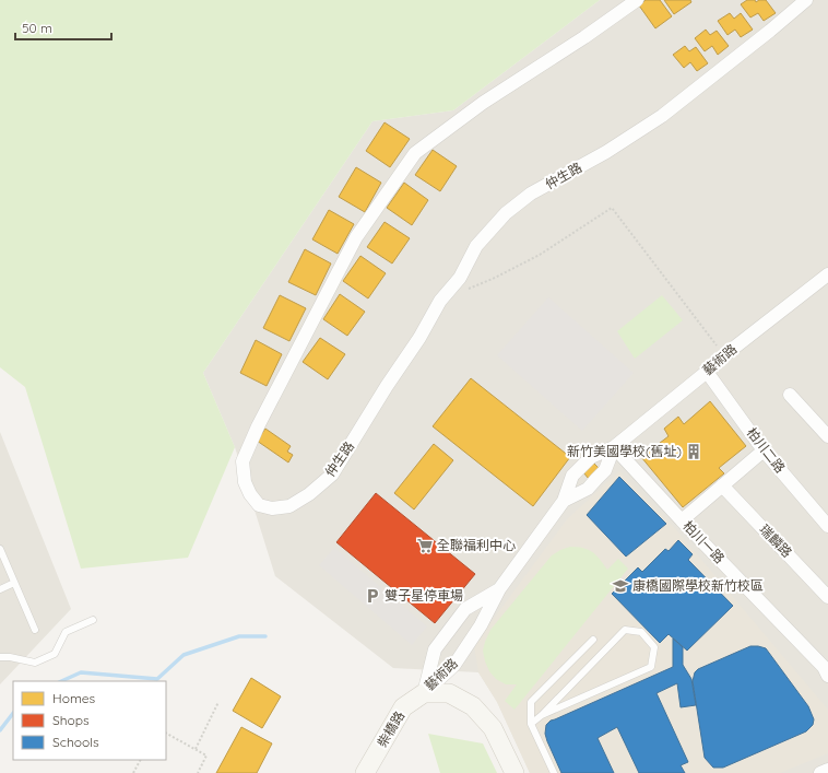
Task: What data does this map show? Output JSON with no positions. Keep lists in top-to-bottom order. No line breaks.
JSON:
{"streets":{"main road":["柴橋路"],"street":["仲生路","藝術路","柏川二路","瑞麟路","柏川一路"]},"crossings":[["藝術路","柏川二路"],["藝術路","柏川一路"],["藝術路","柴橋路"]],"places":{"building":["新竹美國學校(舊址)"],"supermarket":["全聯福利中心"],"school or university":["康橋國際學校新竹校區"],"parking":["雙子星停車場"]},"legend":["Homes","Shops","Schools"],"scale_bar":"50 m"}
